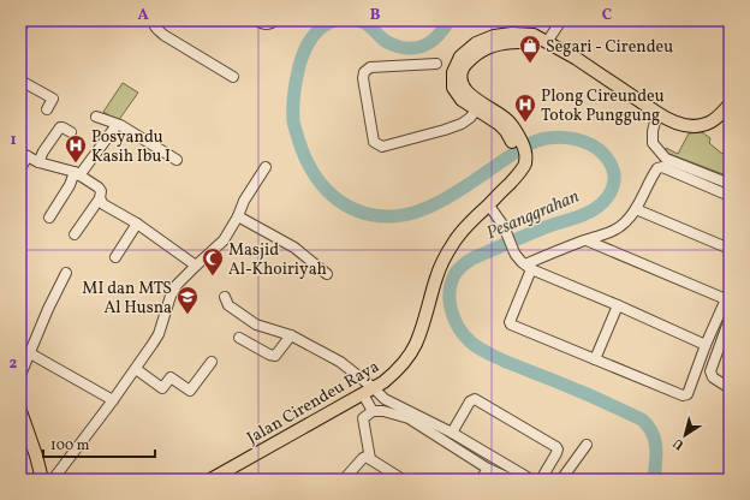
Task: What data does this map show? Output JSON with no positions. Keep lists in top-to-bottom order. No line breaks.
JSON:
{"streets":{"main road":["Jalan Cirendeu Raya"]},"water":["Pesanggrahan"],"places":{"shop":["Segari - Cirendeu"],"hospital":["Plong Cireundeu Totok Punggung","Posyandu Kasih Ibu I"],"mosque":["Masjid Al-Khoiriyah"],"school or university":["MI dan MTS Al Husna"]},"scale_bar":"100 m","north":"bottom left","grid":{"columns":["A","B","C"],"rows":["1","2"]}}
